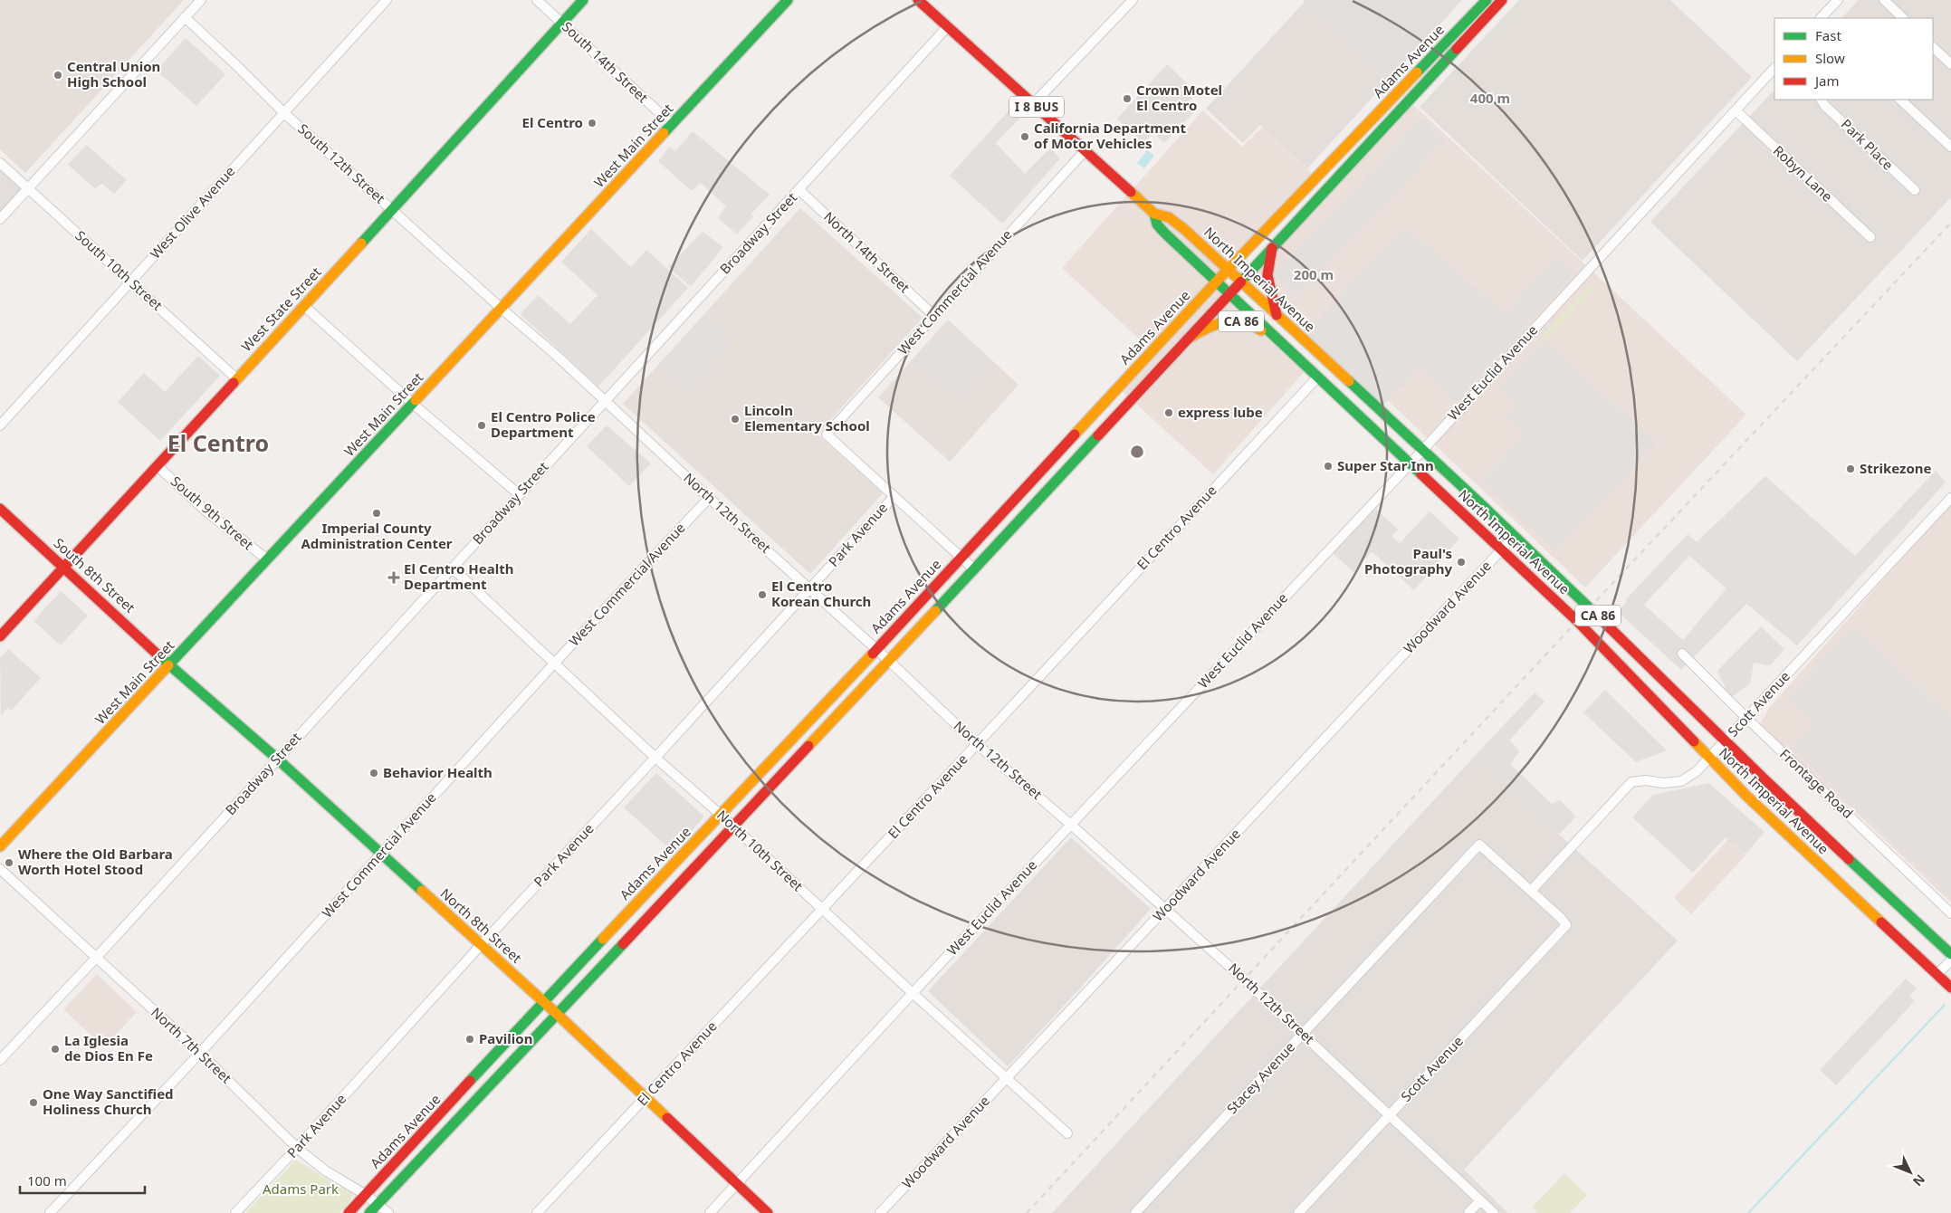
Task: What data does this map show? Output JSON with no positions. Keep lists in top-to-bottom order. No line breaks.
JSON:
{"streets":{"main road":["Adams Avenue","I 8 BUS","West Main Street","North Imperial Avenue","West State Street","CA 86","South 8th Street","North 8th Street"],"street":["South 14th Street","Park Place","South 12th Street","Robyn Lane","West Olive Avenue","Broadway Street","North 14th Street","South 10th Street","West Commercial Avenue","West Euclid Avenue","South 9th Street","North 12th Street","El Centro Avenue","Park Avenue","Woodward Avenue","Scott Avenue","Frontage Road","North 10th Street","North 7th Street","Stacey Avenue"]},"crossings":[["Adams Avenue","North Imperial Avenue"],["Adams Avenue","CA 86"],["Adams Avenue","North 12th Street"],["Adams Avenue","North 10th Street"],["Adams Avenue","North 8th Street"],["Adams Avenue","North 7th Street"],["South 14th Street","West Main Street"],["South 14th Street","West State Street"],["West Main Street","South 12th Street"],["West Main Street","South 9th Street"],["West Main Street","North 12th Street"],["West Main Street","South 8th Street"],["West Main Street","North 8th Street"],["South 12th Street","West Olive Avenue"],["South 12th Street","West State Street"],["South 12th Street","North 12th Street"],["Robyn Lane","West Euclid Avenue"],["West Olive Avenue","South 10th Street"],["Broadway Street","North 14th Street"],["Broadway Street","North Imperial Avenue"],["Broadway Street","North 12th Street"],["Broadway Street","North 10th Street"],["Broadway Street","North 8th Street"],["Broadway Street","North 7th Street"],["North 14th Street","West Commercial Avenue"],["South 10th Street","West State Street"],["North Imperial Avenue","West Commercial Avenue"],["North Imperial Avenue","CA 86"],["North Imperial Avenue","West Euclid Avenue"],["North Imperial Avenue","El Centro Avenue"],["North Imperial Avenue","Woodward Avenue"],["North Imperial Avenue","Scott Avenue"],["West Commercial Avenue","North 12th Street"],["West Commercial Avenue","Park Avenue"],["West Commercial Avenue","North 10th Street"],["West Commercial Avenue","North 8th Street"],["West Commercial Avenue","North 7th Street"],["West State Street","South 9th Street"],["West State Street","South 8th Street"],["West Euclid Avenue","North 12th Street"],["West Euclid Avenue","North 10th Street"],["West Euclid Avenue","North 8th Street"],["North 12th Street","El Centro Avenue"],["North 12th Street","Park Avenue"],["North 12th Street","Woodward Avenue"],["North 12th Street","Scott Avenue"],["North 12th Street","Stacey Avenue"],["El Centro Avenue","North 10th Street"],["El Centro Avenue","North 8th Street"],["Park Avenue","North 10th Street"],["Park Avenue","North 8th Street"],["Park Avenue","North 7th Street"],["South 8th Street","North 8th Street"],["Woodward Avenue","North 10th Street"],["Scott Avenue","Frontage Road"],["Scott Avenue","Stacey Avenue"]],"districts":["El Centro"],"parks":["Adams Park"],"places":{"other":["Central Union High School","Crown Motel El Centro","El Centro","California Department of Motor Vehicles","express lube","Lincoln Elementary School","El Centro Police Department","Super Star Inn","Strikezone","Imperial County Administration Center","Paul's Photography","El Centro Korean Church","Behavior Health","Where the Old Barbara Worth Hotel Stood","Pavilion","La Iglesia de Dios En Fe","One Way Sanctified Holiness Church"],"health":["El Centro Health Department"]},"legend":["Fast","Slow","Jam"],"scale_bar":"100 m","north":"bottom right","rings":["400 m","200 m"]}
